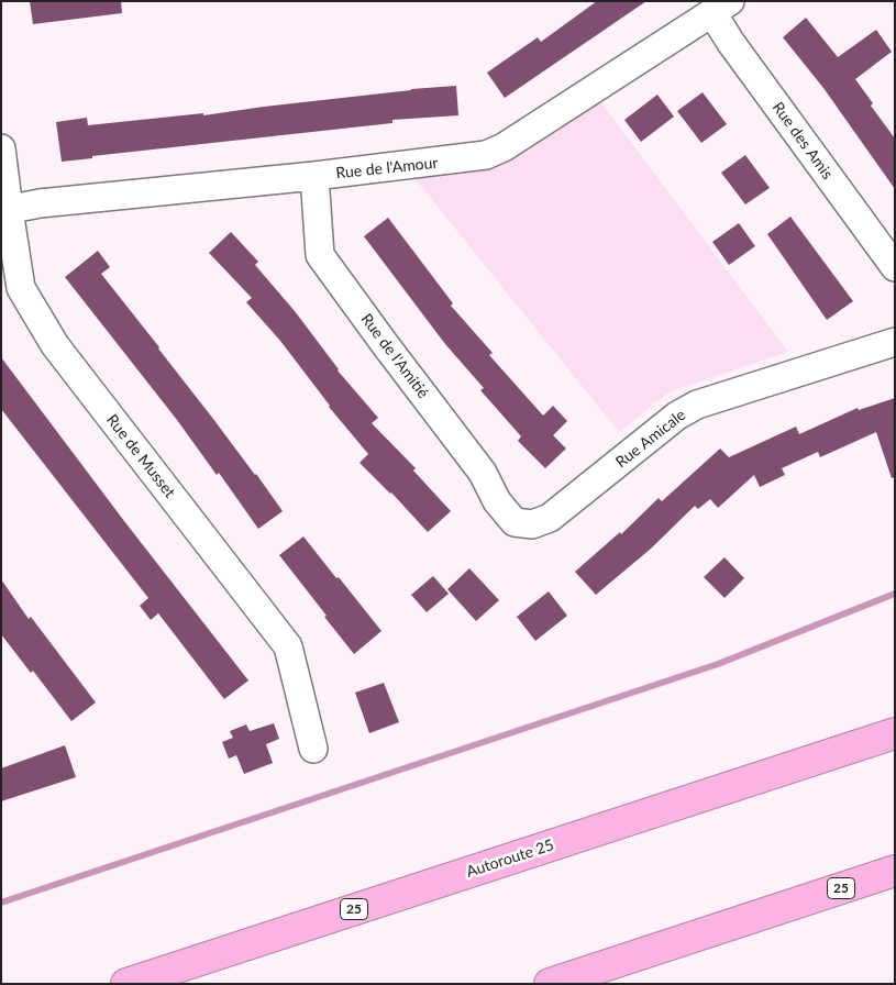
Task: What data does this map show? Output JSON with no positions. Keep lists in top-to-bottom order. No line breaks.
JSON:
{"streets":{"highway":["Autoroute 25","25"],"street":["Rue des Amis","Rue de l'Amour","Rue de l'Amitié","Rue Amicale","Rue de Musset"]},"crossings":[["Rue des Amis","Rue de l'Amour"],["Rue de l'Amour","Rue de l'Amitié"],["Rue de l'Amour","Rue de Musset"],["Rue de l'Amitié","Rue Amicale"]]}
